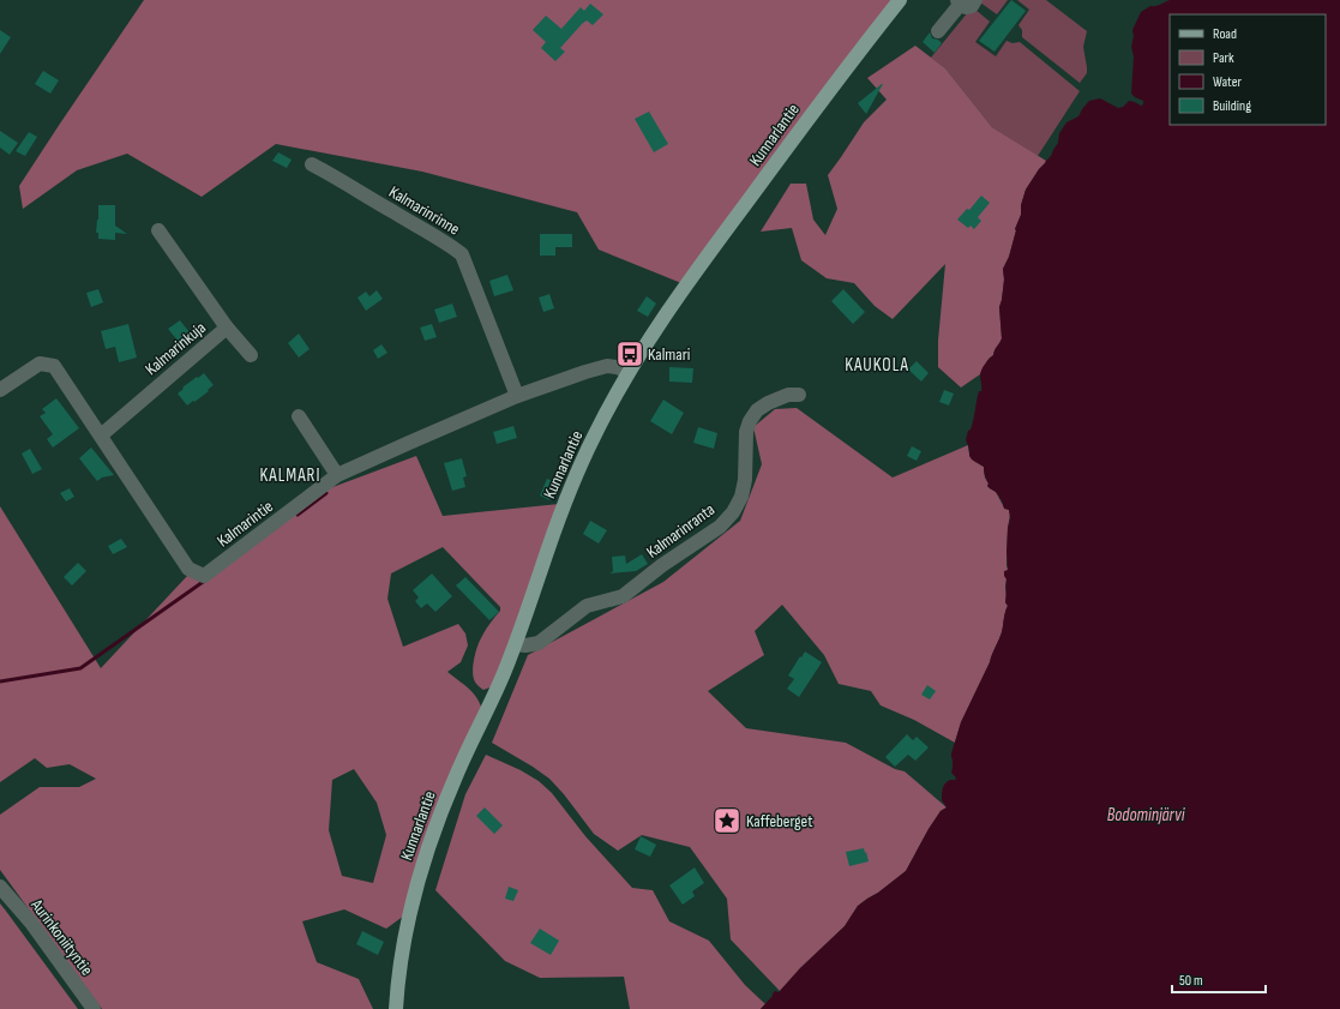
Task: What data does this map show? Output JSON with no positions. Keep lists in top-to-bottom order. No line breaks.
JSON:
{"streets":{"main road":["Kunnarlantie"],"street":["Kalmarinrinne","Kalmarinkuja","Kalmarintie","Kalmarinranta","Aurinkoniityntie"]},"crossings":[["Kunnarlantie","Kalmarintie"],["Kunnarlantie","Kalmarinranta"],["Kalmarinrinne","Kalmarintie"],["Kalmarinkuja","Kalmarintie"]],"districts":["KAUKOLA","KALMARI"],"water":["Bodominjärvi"],"places":{"bus stop":["Kalmari"],"place":["Kaffeberget"]},"legend":["Road","Park","Water","Building"],"scale_bar":"50 m"}
